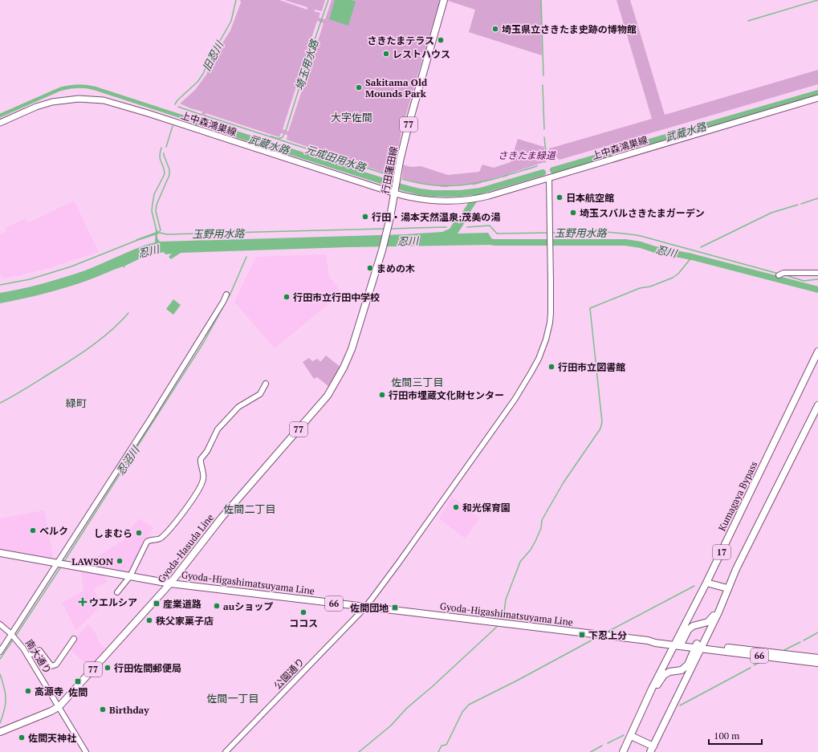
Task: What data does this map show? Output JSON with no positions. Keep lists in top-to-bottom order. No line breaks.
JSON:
{"streets":{"main road":["上中森鴻巣線","77","行田蓮田線","Kumagaya Bypass","Gyoda-Hasuda Line","17","Gyoda-Higashimatsuyama Line","66"],"street":["南大通り","公園通り"]},"crossings":[["上中森鴻巣線","行田蓮田線"],["上中森鴻巣線","公園通り"],["行田蓮田線","Gyoda-Hasuda Line"],["Kumagaya Bypass","17"],["Kumagaya Bypass","Gyoda-Higashimatsuyama Line"],["Gyoda-Hasuda Line","Gyoda-Higashimatsuyama Line"],["Gyoda-Hasuda Line","南大通り"],["17","Gyoda-Higashimatsuyama Line"],["Gyoda-Higashimatsuyama Line","公園通り"]],"districts":["大字佐間","佐間三丁目","緑町","佐間二丁目","佐間一丁目"],"water":["旧忍川","埼玉用水路","武蔵水路","元成田用水路","玉野用水路","忍川","忍沼川"],"parks":["さきたま緑道"],"places":{"other":["埼玉県立さきたま史跡の博物館","さきたまテラス","レストハウス","Sakitama Old Mounds Park","日本航空館","埼玉スバルさきたまガーデン","行田・湯本天然温泉;茂美の湯","まめの木","行田市立行田中学校","行田市立図書館","行田市埋蔵文化財センター","和光保育園","ベルク","しまむら","LAWSON","auショップ","ココス","秩父家菓子店","行田佐間郵便局","高源寺","Birthday","佐間天神社"],"health":["ウエルシア"],"transit":["産業道路","佐間団地","下忍上分","佐間"]},"scale_bar":"100 m"}
